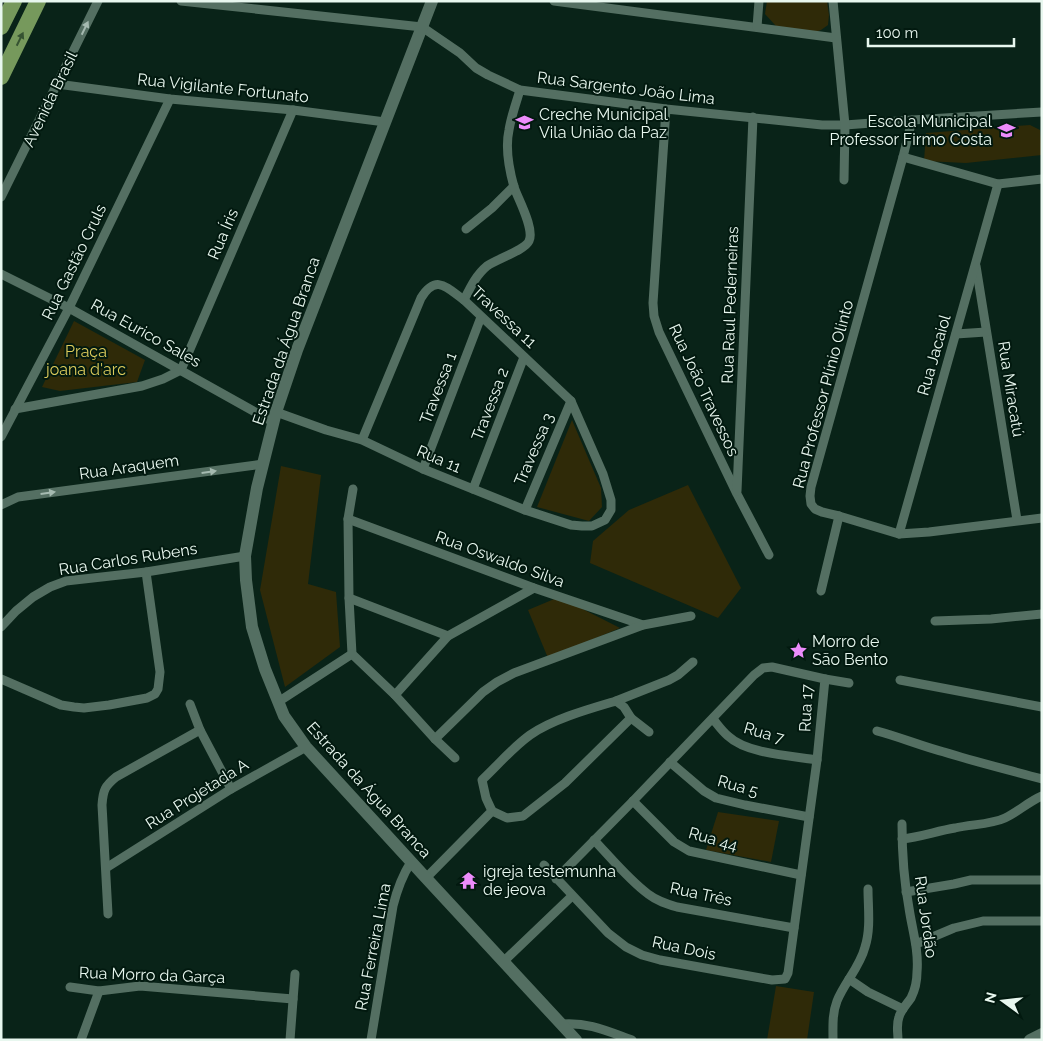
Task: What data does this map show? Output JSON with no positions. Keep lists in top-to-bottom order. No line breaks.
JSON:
{"streets":{"main road":["Estrada da Água Branca"],"street":["Rua Vigilante Fortunato","Rua Sargento João Lima","Avenida Brasil","Rua Íris","Rua Gastão Cruls","Rua Raul Pederneiras","Travessa 11","Rua Eurico Sales","Rua Jacaiol","Travessa 1","Rua Miracatú","Rua João Travessos","Rua Professor Plínio Olinto","Travessa 2","Travessa 3","Rua 11","Rua Araquem","Rua Carlos Rubens","Rua Oswaldo Silva","Rua 17","Rua 7","Rua 5","Rua Projetada A","Rua 44","Rua Três","Rua Jordão","Rua Ferreira Lima","Rua Dois","Rua Morro da Garça"]},"crossings":[["Rua Vigilante Fortunato","Avenida Brasil"],["Rua Vigilante Fortunato","Rua Íris"],["Rua Vigilante Fortunato","Rua Gastão Cruls"],["Rua Vigilante Fortunato","Estrada da Água Branca"],["Rua Sargento João Lima","Rua Raul Pederneiras"],["Rua Sargento João Lima","Estrada da Água Branca"],["Rua Sargento João Lima","Rua João Travessos"],["Rua Sargento João Lima","Rua Professor Plínio Olinto"],["Rua Íris","Rua Eurico Sales"],["Rua Gastão Cruls","Rua Eurico Sales"],["Rua Raul Pederneiras","Rua João Travessos"],["Travessa 11","Travessa 1"],["Travessa 11","Travessa 2"],["Travessa 11","Travessa 3"],["Travessa 11","Rua 11"],["Rua Eurico Sales","Estrada da Água Branca"],["Rua Eurico Sales","Rua 11"],["Estrada da Água Branca","Rua 11"],["Estrada da Água Branca","Rua Araquem"],["Estrada da Água Branca","Rua Carlos Rubens"],["Estrada da Água Branca","Rua Projetada A"],["Estrada da Água Branca","Rua Ferreira Lima"],["Rua Jacaiol","Rua Miracatú"],["Rua Jacaiol","Rua Professor Plínio Olinto"],["Travessa 1","Rua 11"],["Rua Miracatú","Rua Professor Plínio Olinto"],["Travessa 2","Rua 11"],["Travessa 3","Rua 11"],["Rua 17","Rua 7"],["Rua 17","Rua 5"],["Rua 17","Rua 44"],["Rua 17","Rua Três"],["Rua 17","Rua Dois"]],"one_way":["Avenida Brasil","Rua Araquem"],"parks":["Praça joana d'arc"],"places":{"school or university":["Creche Municipal Vila União da Paz","Escola Municipal Professor Firmo Costa"],"place":["Morro de São Bento"],"temple":["igreja testemunha de jeova"]},"scale_bar":"100 m","north":"left"}
